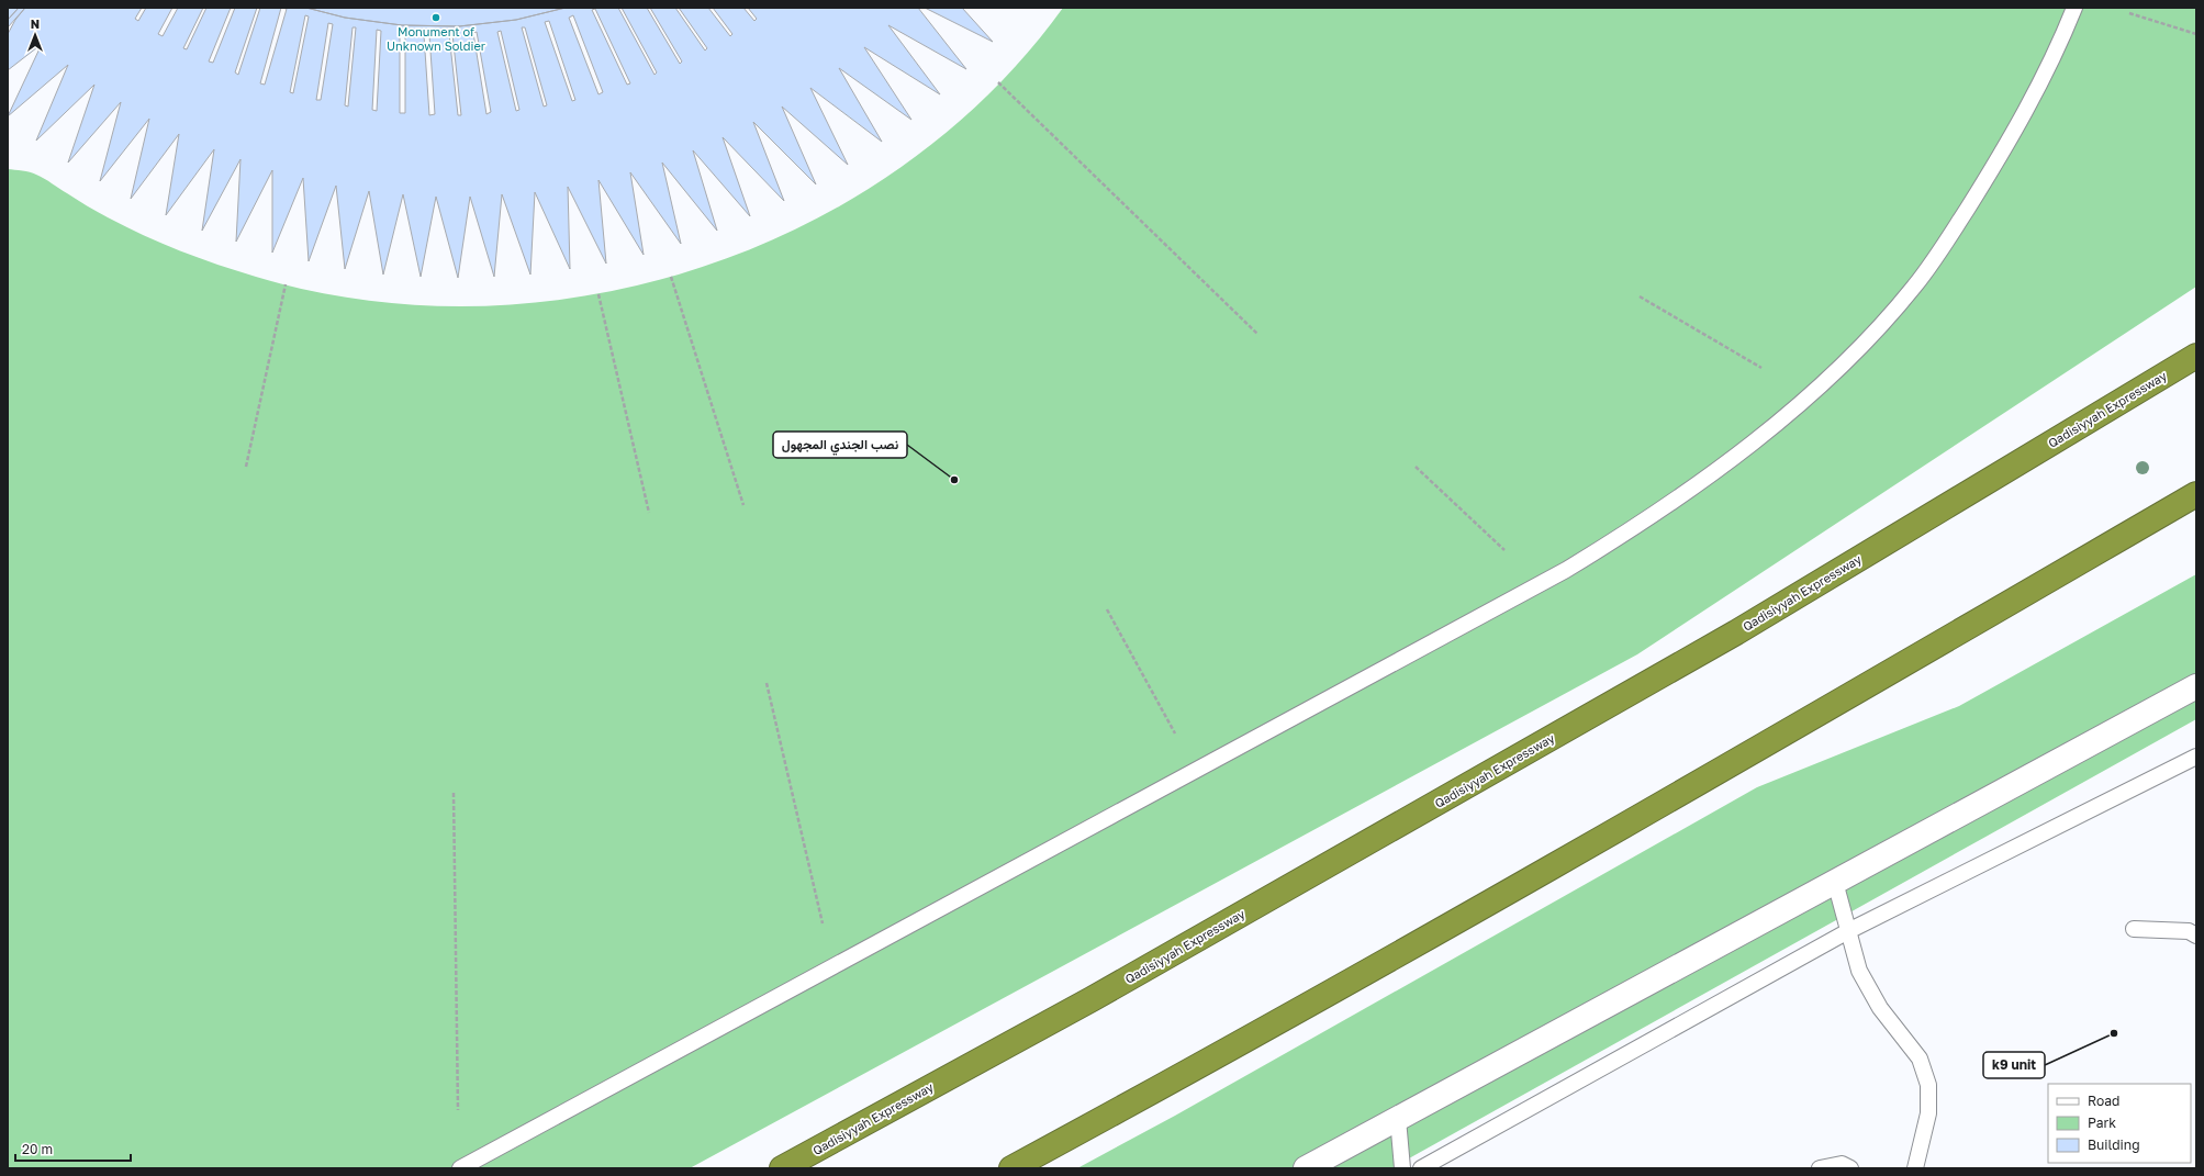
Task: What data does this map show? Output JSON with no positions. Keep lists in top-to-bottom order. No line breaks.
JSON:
{"streets":{"highway":["Qadisiyyah Expressway"]},"places":["Monument of Unknown Soldier","نصب الجندي المجهول","k9 unit"],"legend":["Road","Park","Building"],"scale_bar":"20 m","north":"top"}
